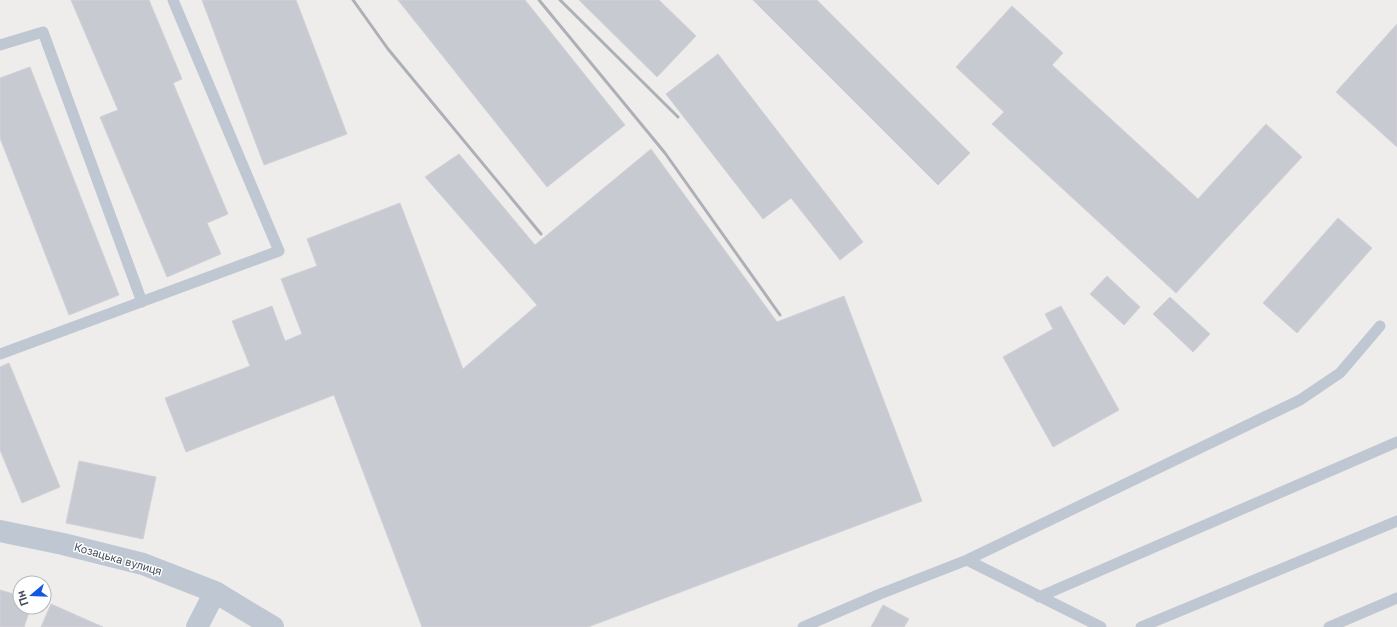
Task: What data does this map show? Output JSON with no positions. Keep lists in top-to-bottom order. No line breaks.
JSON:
{"streets":{"street":["Козацька вулиця"]},"north":"left"}
